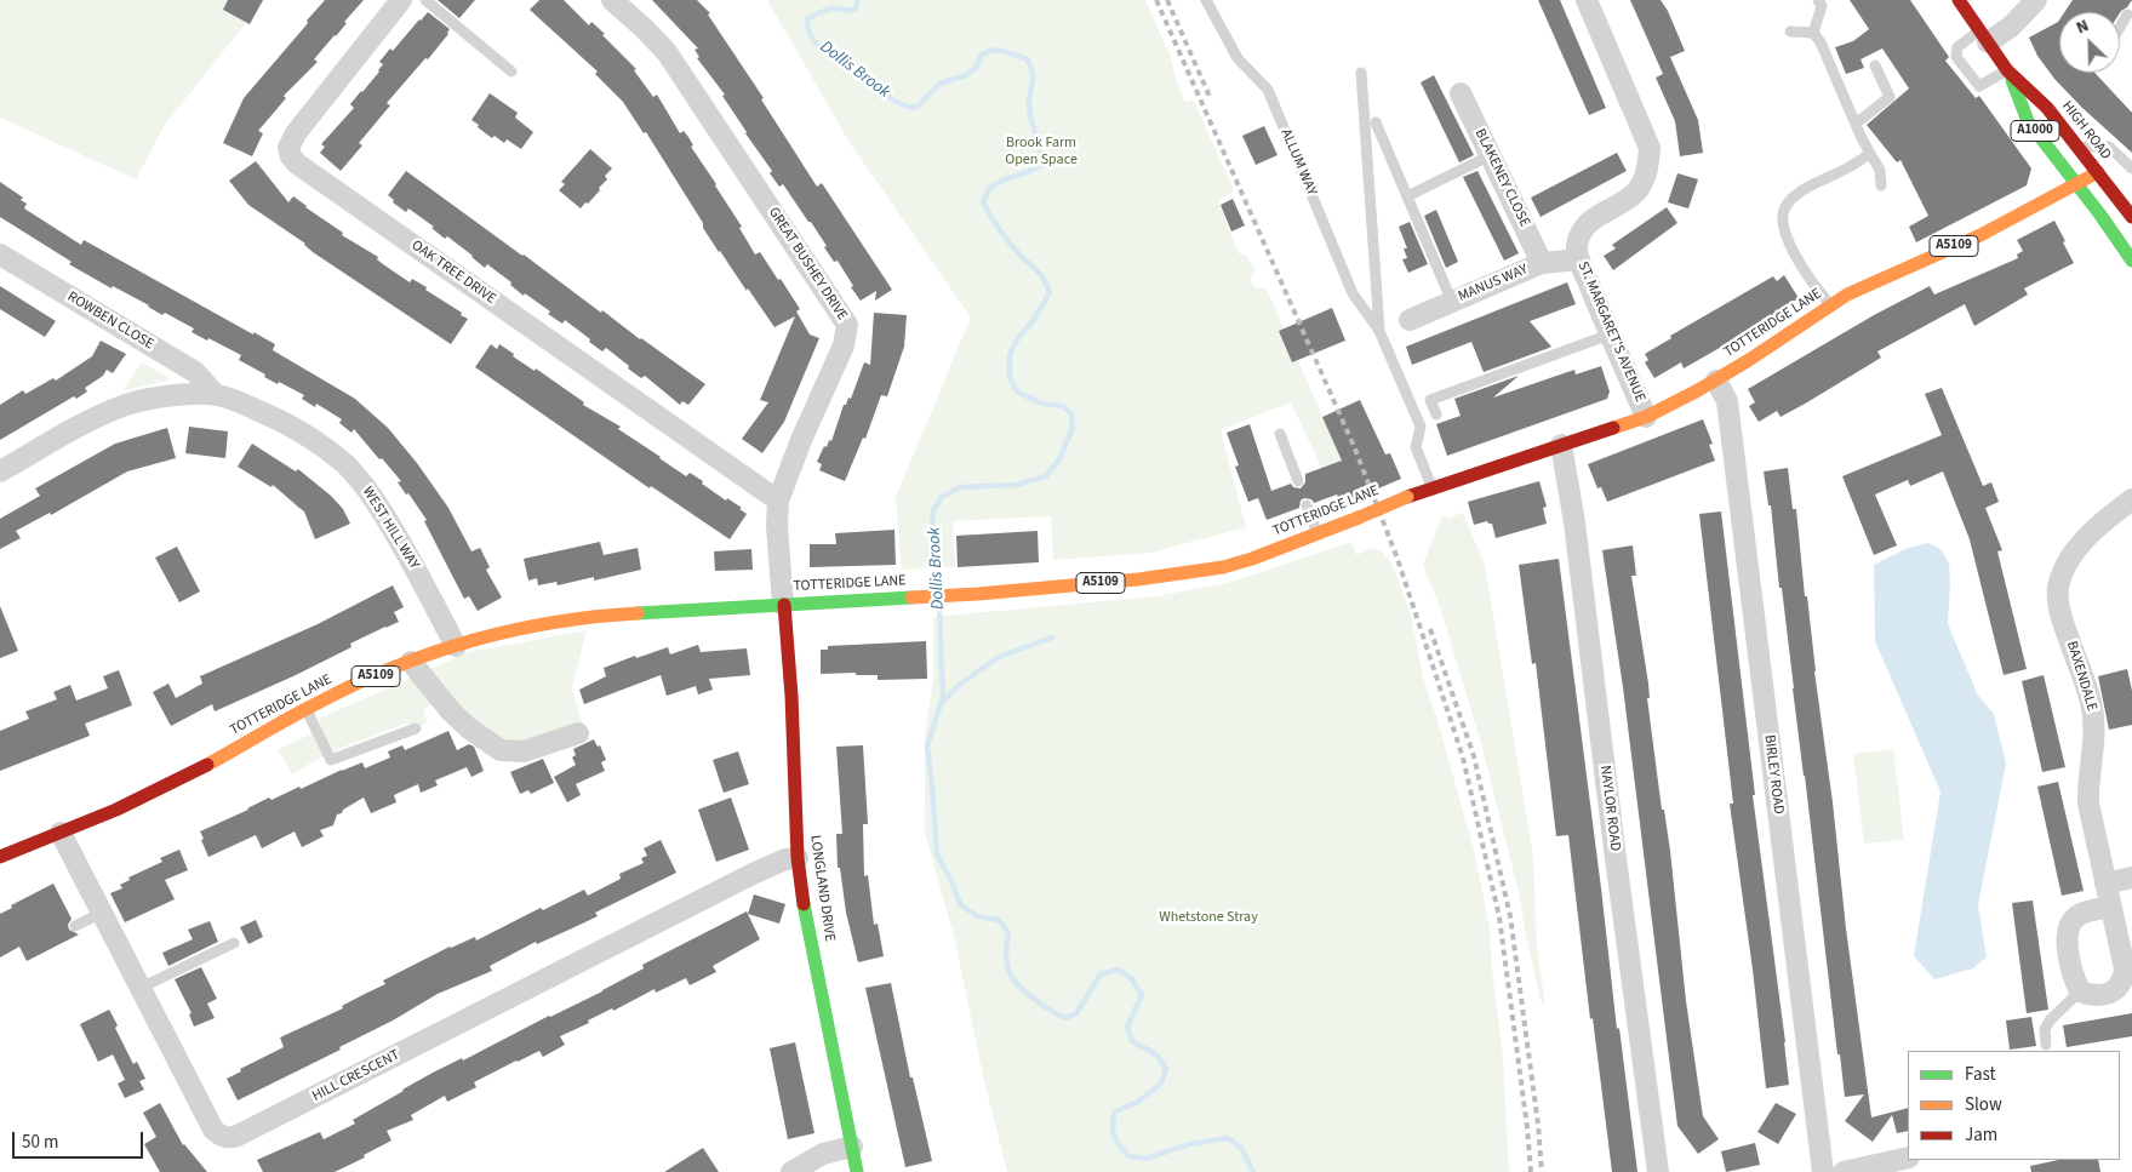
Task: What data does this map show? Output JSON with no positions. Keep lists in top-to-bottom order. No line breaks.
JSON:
{"streets":{"main road":["A1000","HIGH ROAD","A5109","TOTTERIDGE LANE","LONGLAND DRIVE"],"street":["BLAKENEY CLOSE","GREAT BUSHEY DRIVE","OAK TREE DRIVE","MANUS WAY","ROWBEN CLOSE","ST. MARGARET'S AVENUE","WEST HILL WAY","BAXENDALE","BIRLEY ROAD","NAYLOR ROAD","HILL CRESCENT"],"lane":["ALLUM WAY"]},"crossings":[["HIGH ROAD","TOTTERIDGE LANE"],["ALLUM WAY","TOTTERIDGE LANE"],["BLAKENEY CLOSE","MANUS WAY"],["GREAT BUSHEY DRIVE","OAK TREE DRIVE"],["GREAT BUSHEY DRIVE","TOTTERIDGE LANE"],["GREAT BUSHEY DRIVE","LONGLAND DRIVE"],["MANUS WAY","ST. MARGARET'S AVENUE"],["ROWBEN CLOSE","WEST HILL WAY"],["TOTTERIDGE LANE","ST. MARGARET'S AVENUE"],["TOTTERIDGE LANE","WEST HILL WAY"],["TOTTERIDGE LANE","BIRLEY ROAD"],["TOTTERIDGE LANE","NAYLOR ROAD"],["TOTTERIDGE LANE","LONGLAND DRIVE"],["TOTTERIDGE LANE","HILL CRESCENT"],["LONGLAND DRIVE","HILL CRESCENT"]],"water":["Dollis Brook"],"parks":["Brook Farm Open Space","Whetstone Stray"],"legend":["Fast","Slow","Jam"],"scale_bar":"50 m","north":"top left"}
